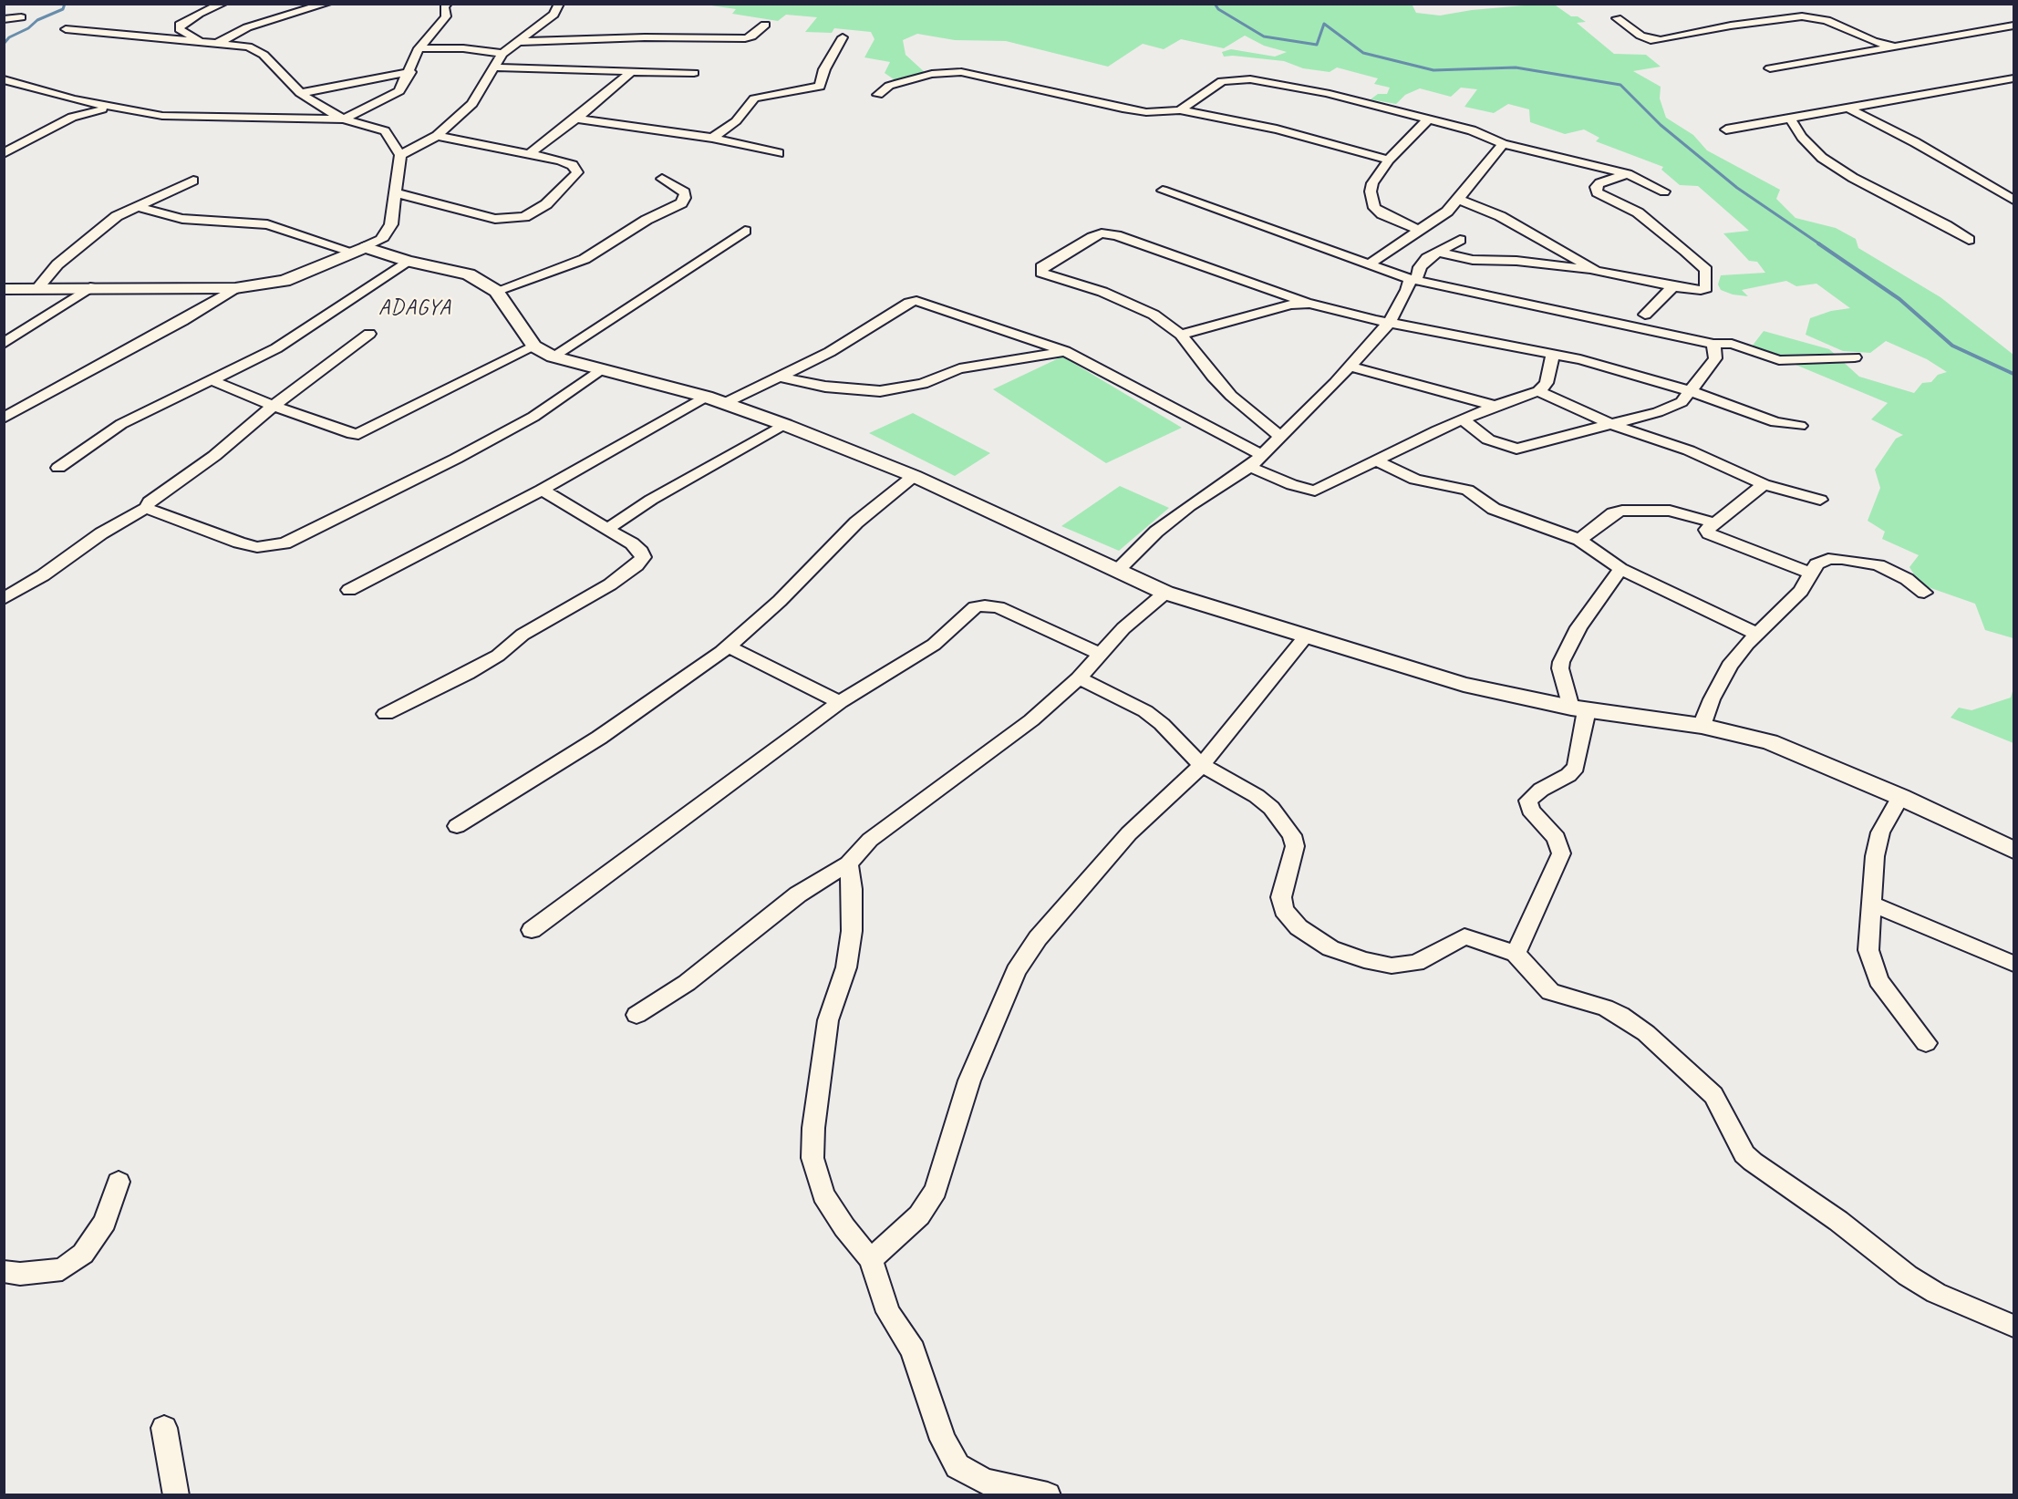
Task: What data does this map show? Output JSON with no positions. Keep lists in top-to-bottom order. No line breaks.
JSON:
{"districts":["ADAGYA"]}
